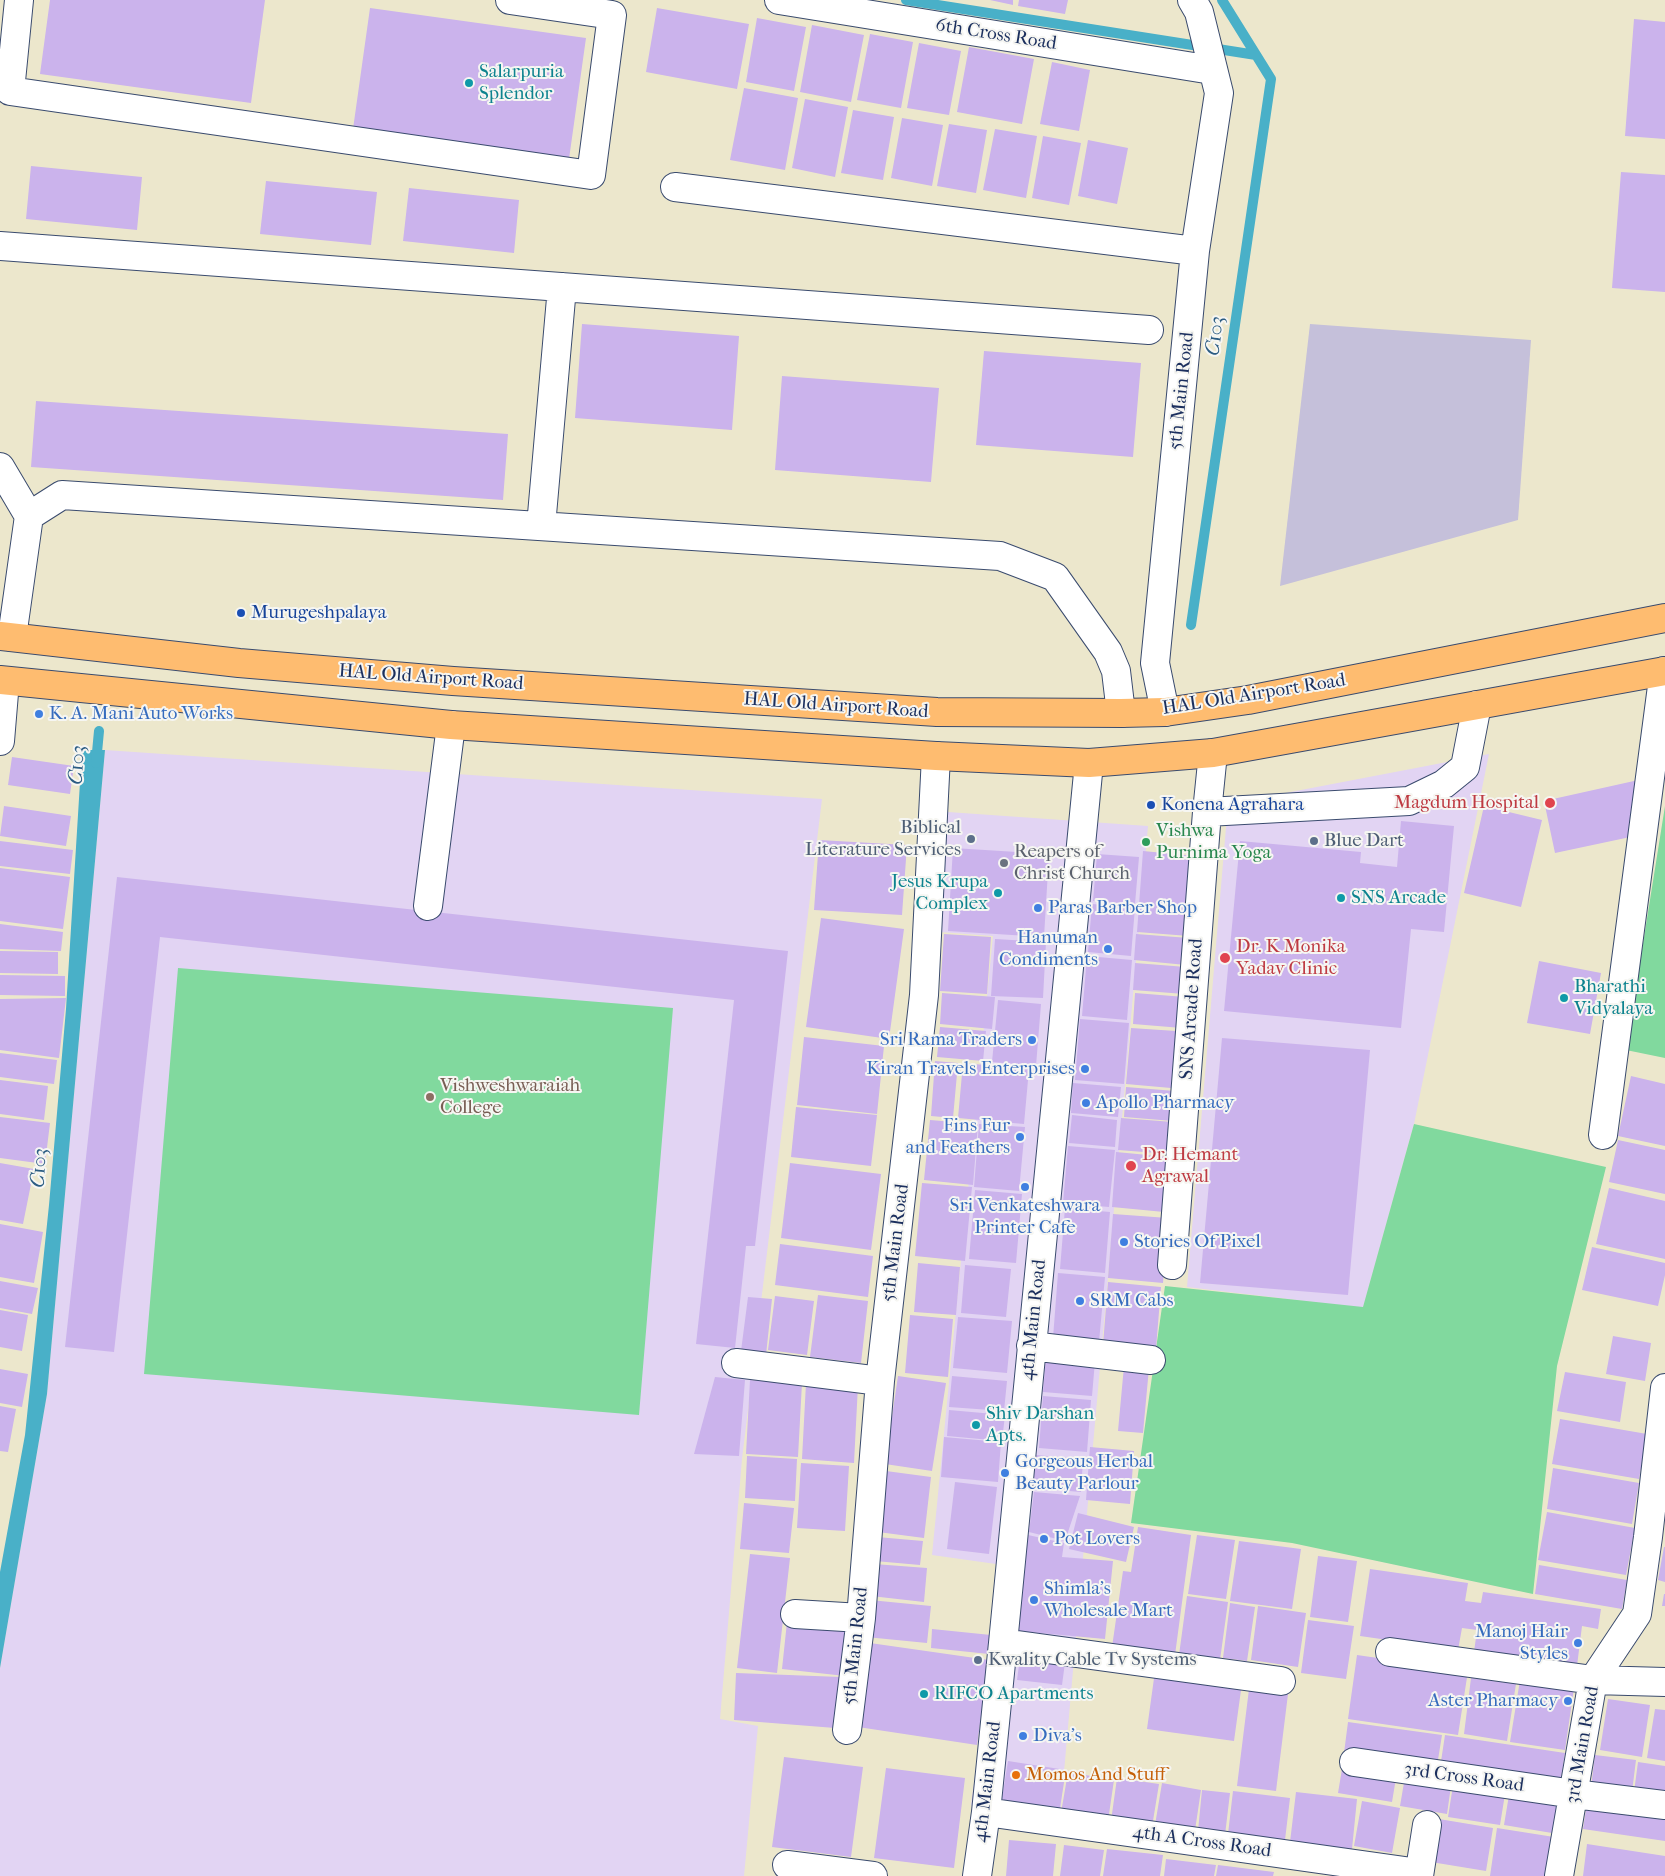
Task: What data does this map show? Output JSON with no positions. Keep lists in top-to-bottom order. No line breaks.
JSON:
{"streets":{"main road":["HAL Old Airport Road"],"street":["6th Cross Road","5th Main Road","SNS Arcade Road","4th Main Road","3rd Main Road","3rd Cross Road","4th A Cross Road"]},"crossings":[["6th Cross Road","5th Main Road"],["5th Main Road","HAL Old Airport Road"],["4th Main Road","4th A Cross Road"],["3rd Main Road","3rd Cross Road"]],"water":["C103"],"places":["Salarpuria Splendor","Murugeshpalaya","K. A. Mani Auto Works","Magdum Hospital","Konena Agrahara","Biblical Literature Services","Blue Dart","Vishwa Purnima Yoga","Reapers of Christ Church","Jesus Krupa Complex","SNS Arcade","Paras Barber Shop","Hanuman Condiments","Dr. K Monika Yadav Clinic","Bharathi Vidyalaya","Sri Rama Traders","Kiran Travels Enterprises","Vishweshwaraiah College","Apollo Pharmacy","Fins Fur and Feathers","Dr. Hemant Agrawal","Sri Venkateshwara Printer Cafe","Stories Of Pixel","SRM Cabs","Shiv Darshan Apts.","Gorgeous Herbal Beauty Parlour","Pot Lovers","Shimla's Wholesale Mart","Manoj Hair Styles","Kwality Cable Tv Systems","RIFCO Apartments","Aster Pharmacy","Diva's","Momos And Stuff"]}
